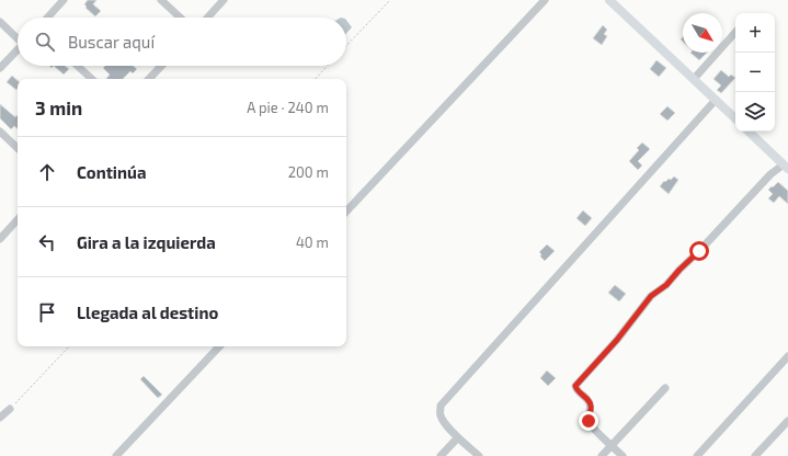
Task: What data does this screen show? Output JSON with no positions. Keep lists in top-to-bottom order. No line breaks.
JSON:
{"north":"bottom right","page":{"map_buttons":["+","−"],"search":"Buscar aquí","heading":["3 min","A pie · 240 m"],"list":[["Continúa","200 m"],["Gira a la izquierda","40 m"],"Llegada al destino"]}}
